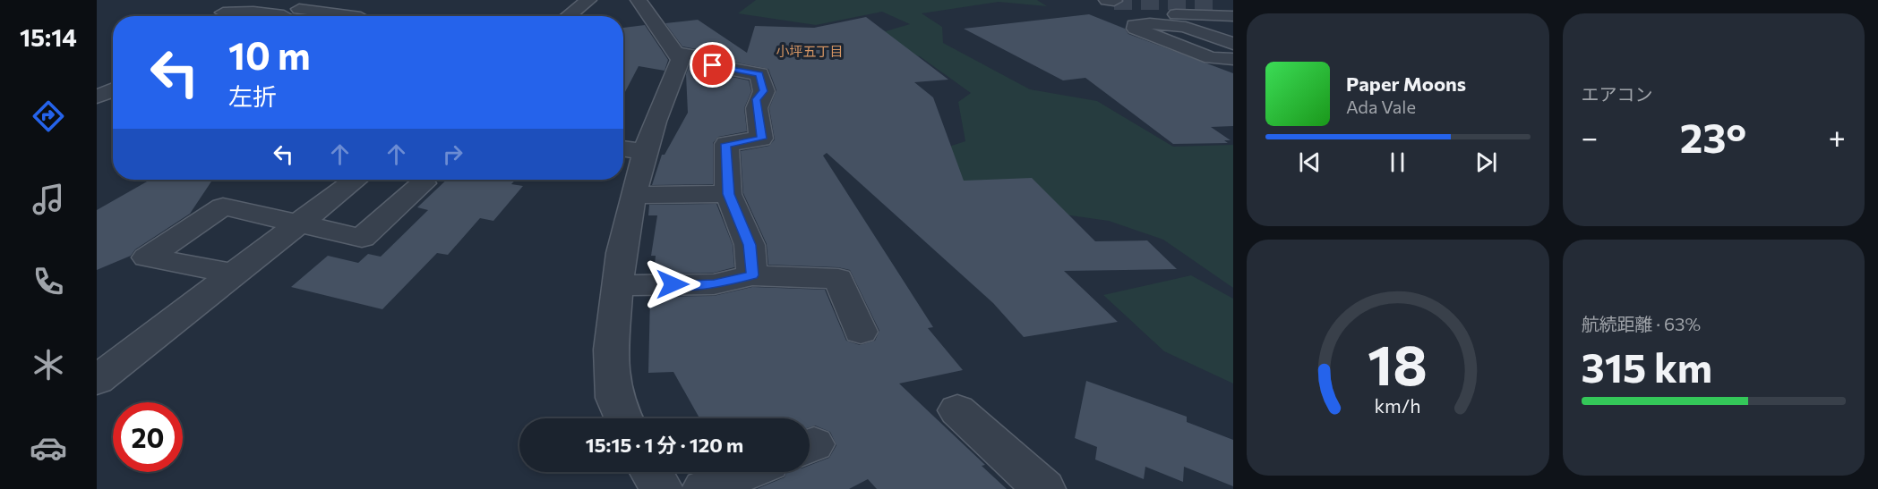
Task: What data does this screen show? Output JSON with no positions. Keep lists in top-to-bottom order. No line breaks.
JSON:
{"districts":["小坪五丁目"],"page":{"tabs":"15:14","tile":["エアコン",["航続距離 · 63%","315 km"]],"turn":["10 m","左折"],"song":["Paper Moons","Ada Vale"],"heat":["−","23°","+"],"limit":"20","trip":"15:15 · 1 分 · 120 m","gauge":["18","km/h"]}}
